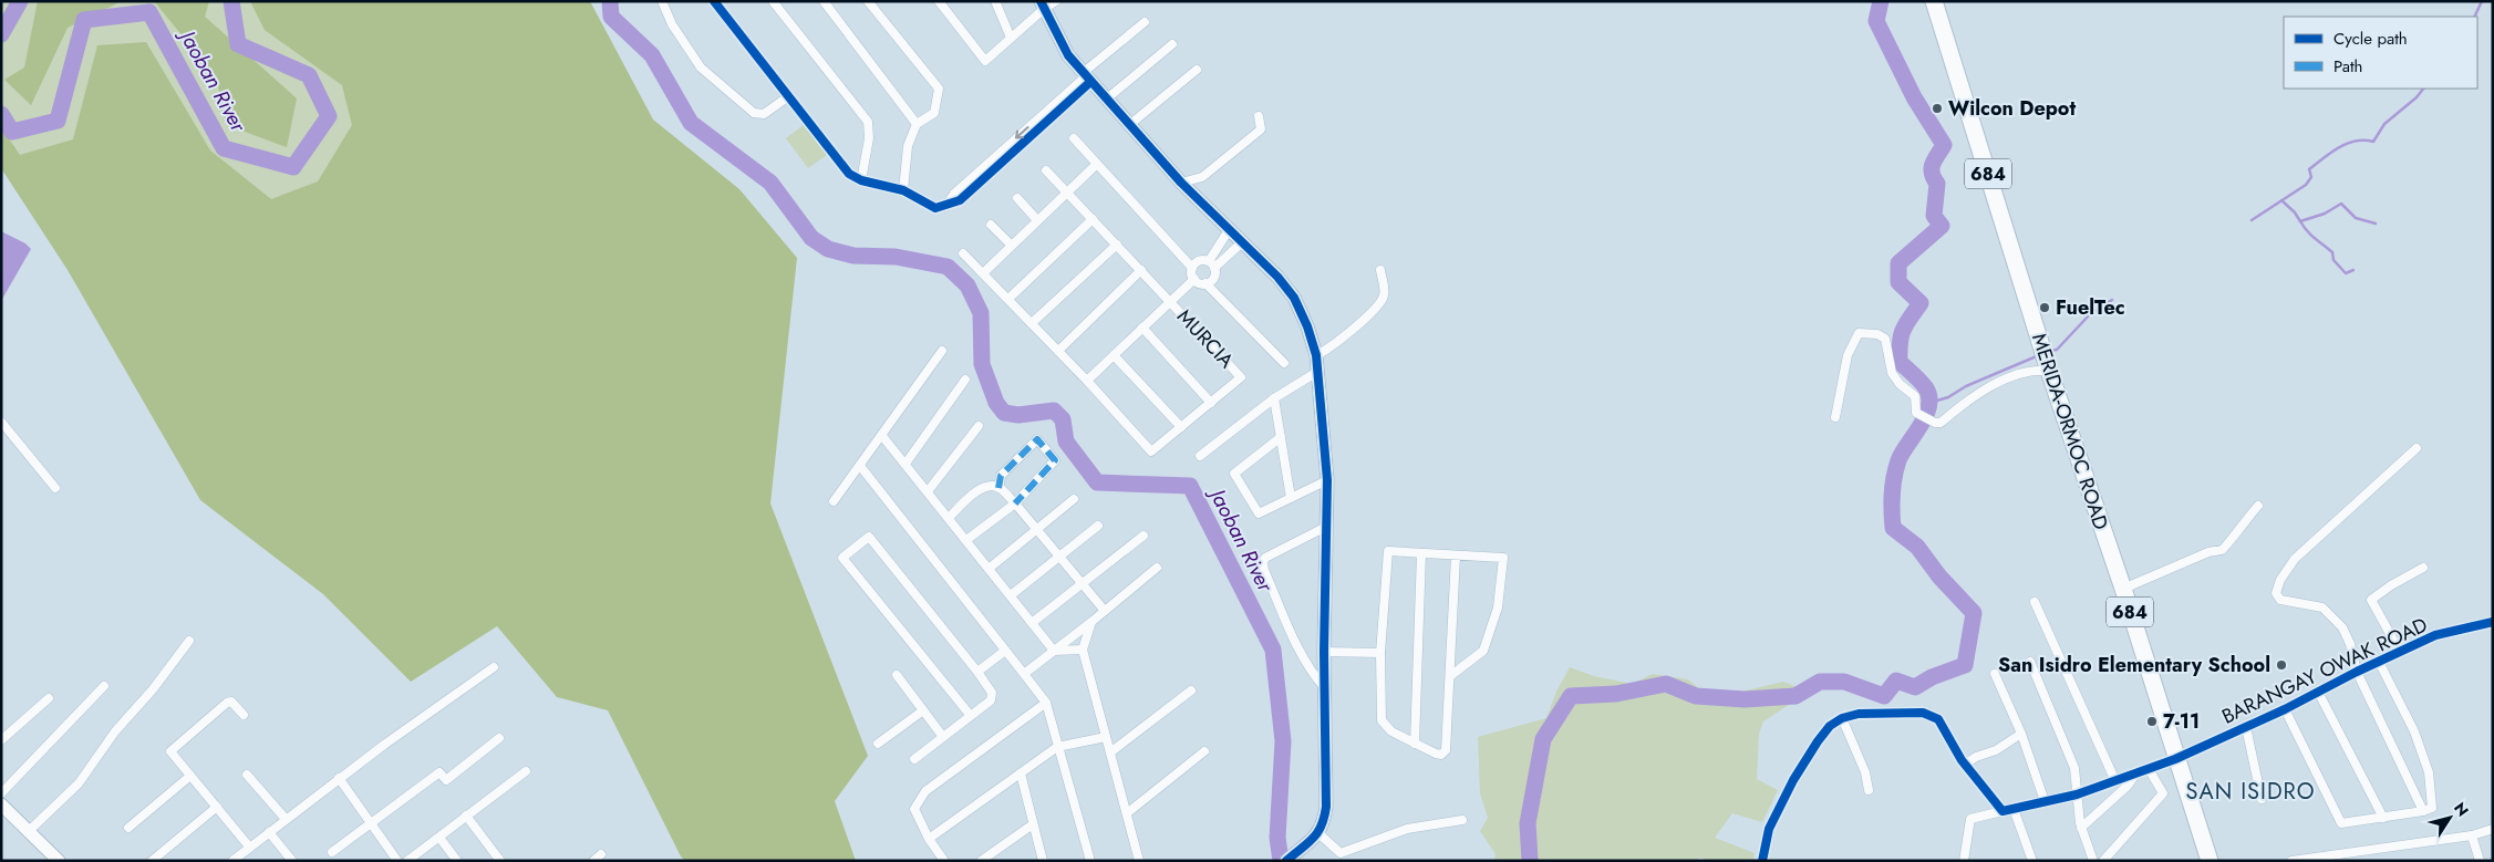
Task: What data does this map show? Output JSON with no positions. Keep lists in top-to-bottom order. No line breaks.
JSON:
{"streets":{"highway":["684","MERIDA-ORMOC ROAD"],"street":["MURCIA","BARANGAY OWAK ROAD"]},"crossings":[["MERIDA-ORMOC ROAD","BARANGAY OWAK ROAD"]],"districts":["SAN ISIDRO"],"water":["Jaoban River"],"places":["Wilcon Depot","FuelTec","San Isidro Elementary School","7-11"],"legend":["Cycle path","Path"],"north":"top right"}
